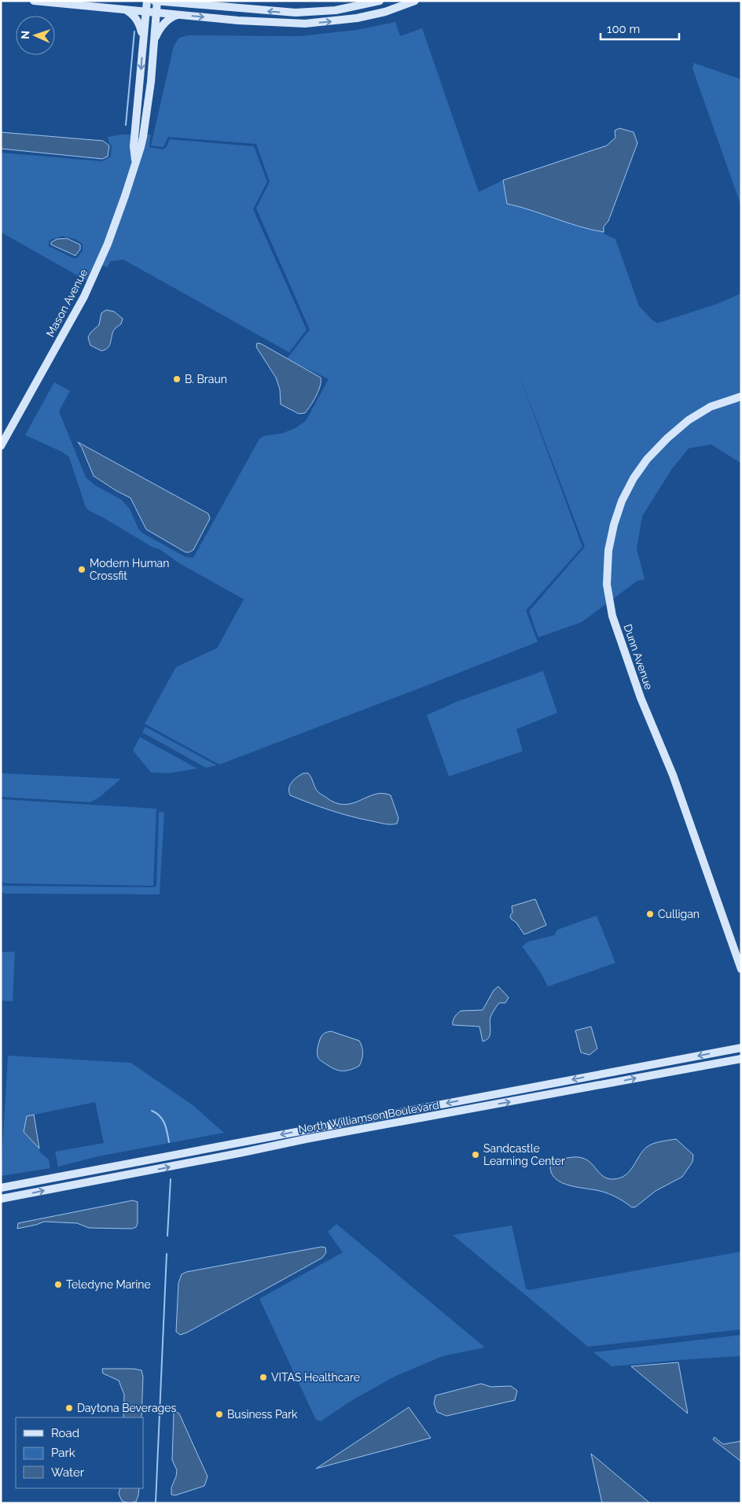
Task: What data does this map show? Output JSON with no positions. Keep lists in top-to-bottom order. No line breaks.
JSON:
{"streets":{"street":["Mason Avenue","Dunn Avenue","North Williamson Boulevard"]},"places":["B. Braun","Modern Human Crossfit","Culligan","Sandcastle Learning Center","Teledyne Marine","VITAS Healthcare","Daytona Beverages","Business Park"],"legend":["Road","Park","Water"],"scale_bar":"100 m","north":"left"}
